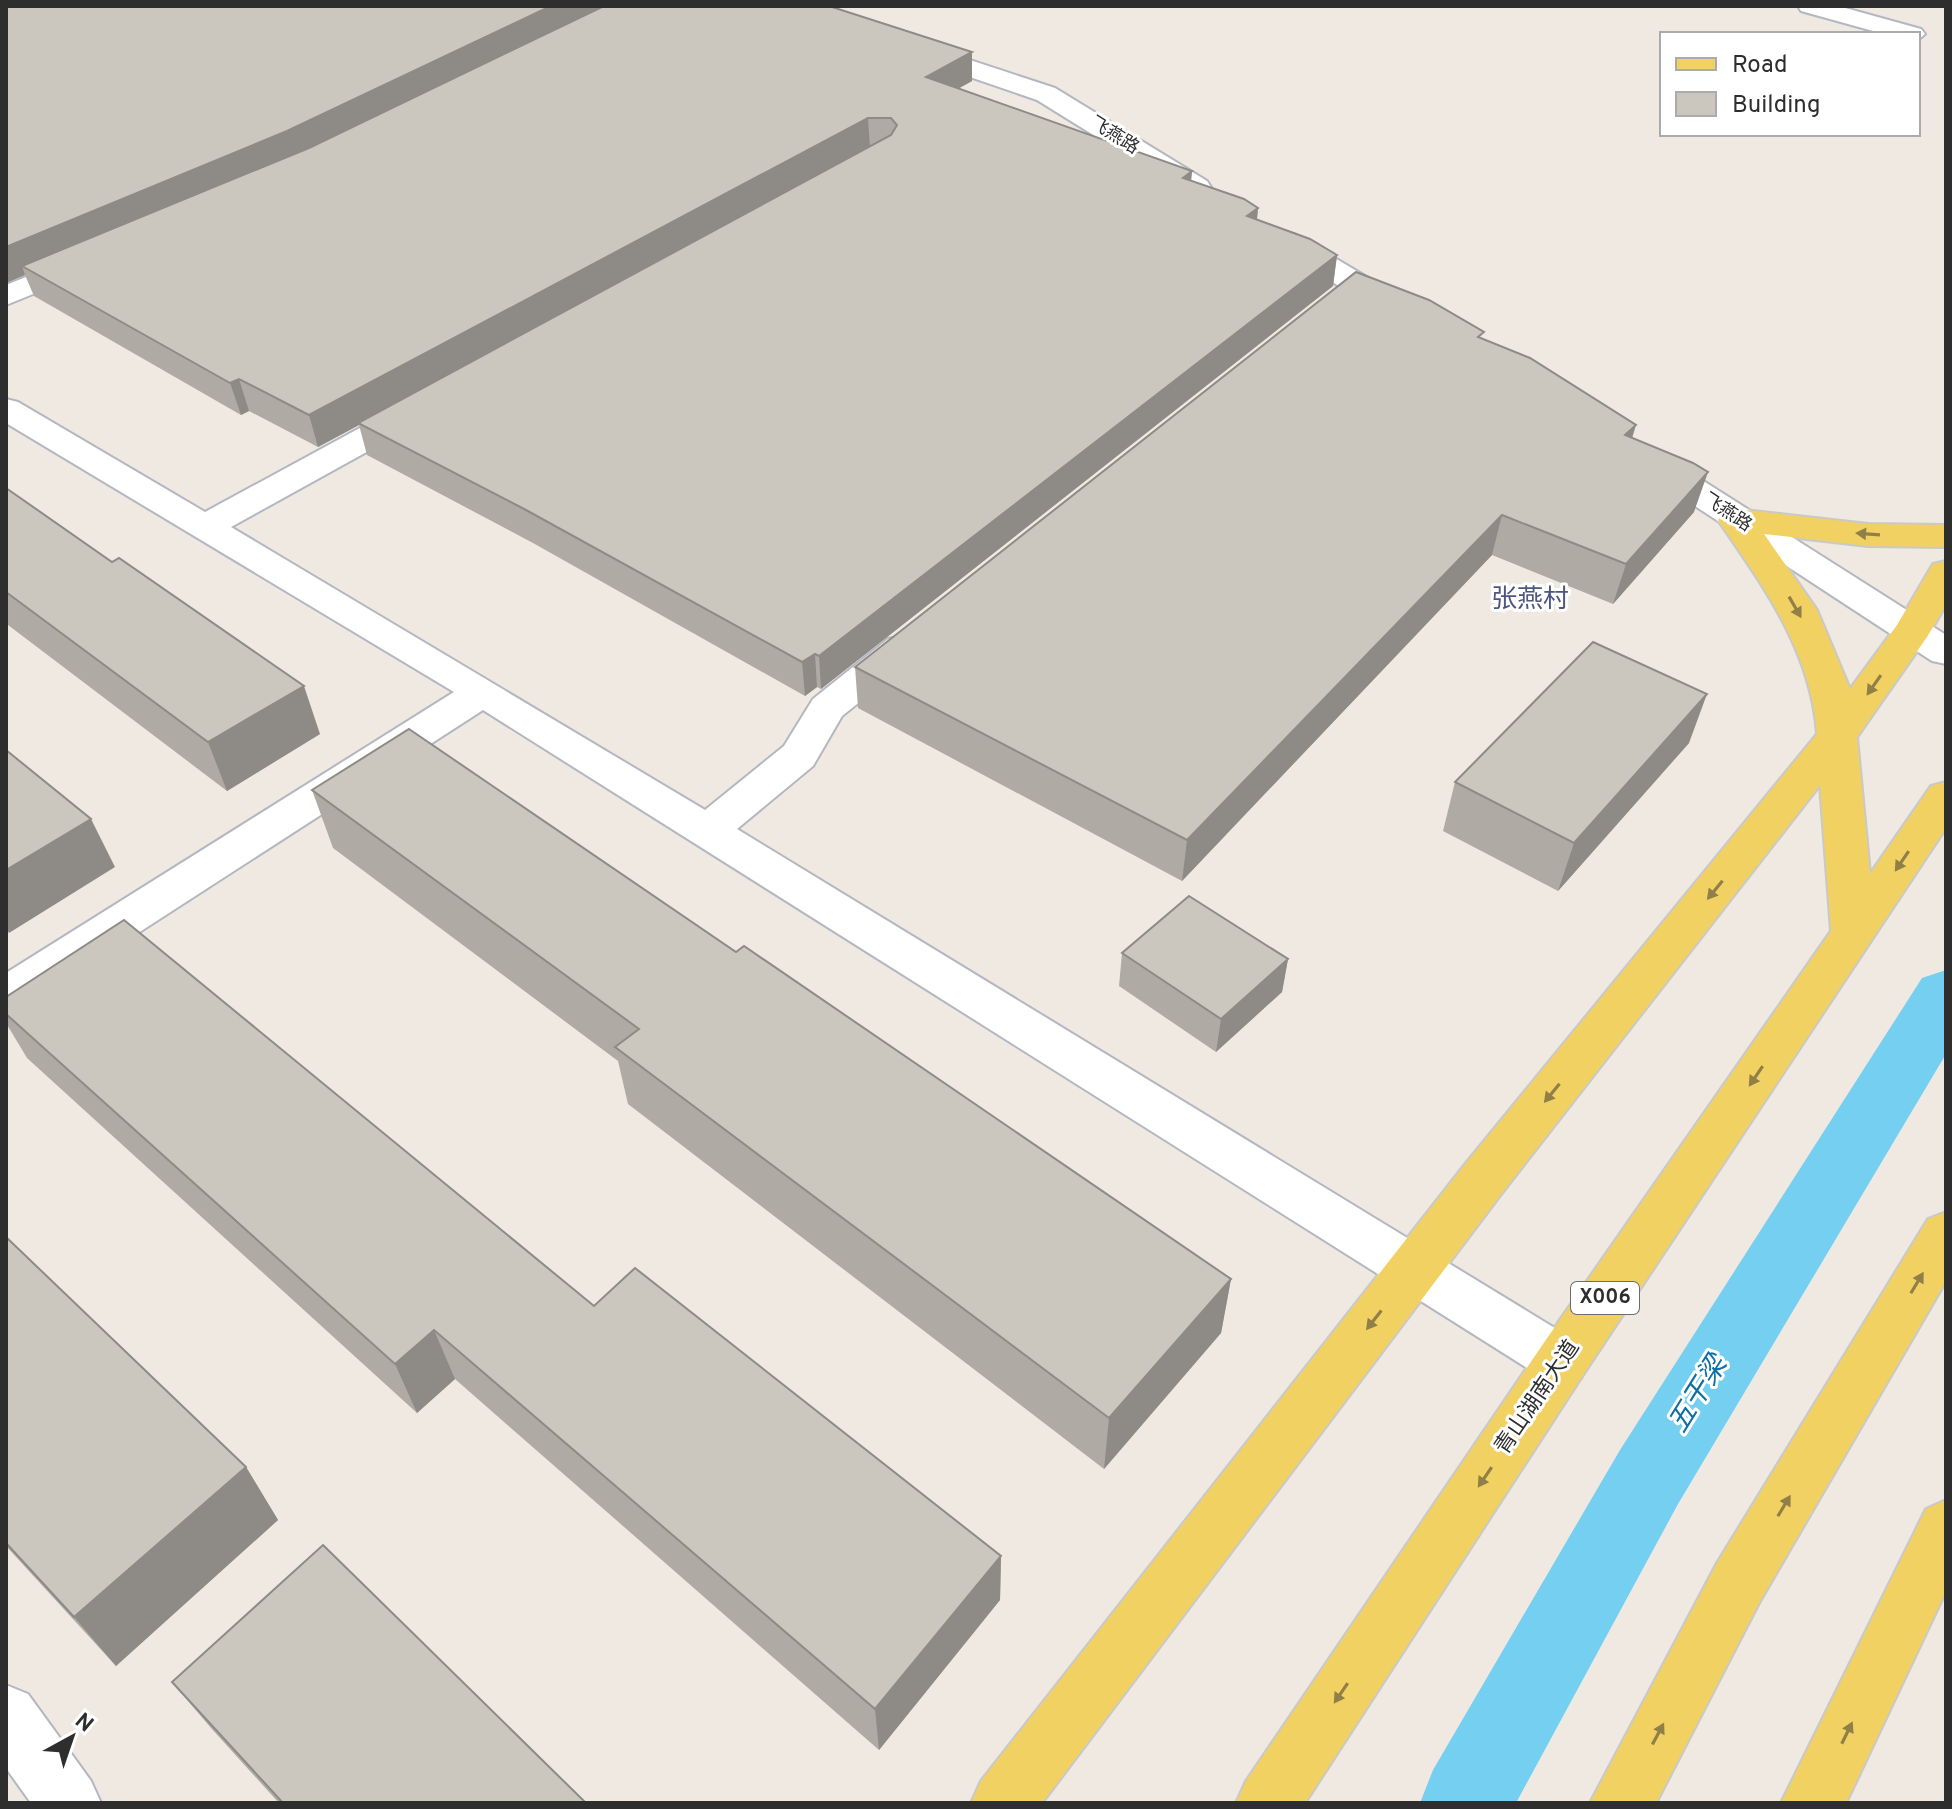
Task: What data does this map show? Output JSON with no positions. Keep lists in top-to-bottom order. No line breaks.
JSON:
{"streets":{"main road":["X006","青山湖南大道"],"street":["飞燕路"]},"districts":["张燕村"],"water":["五干梁"],"legend":["Road","Building"],"north":"top right"}
